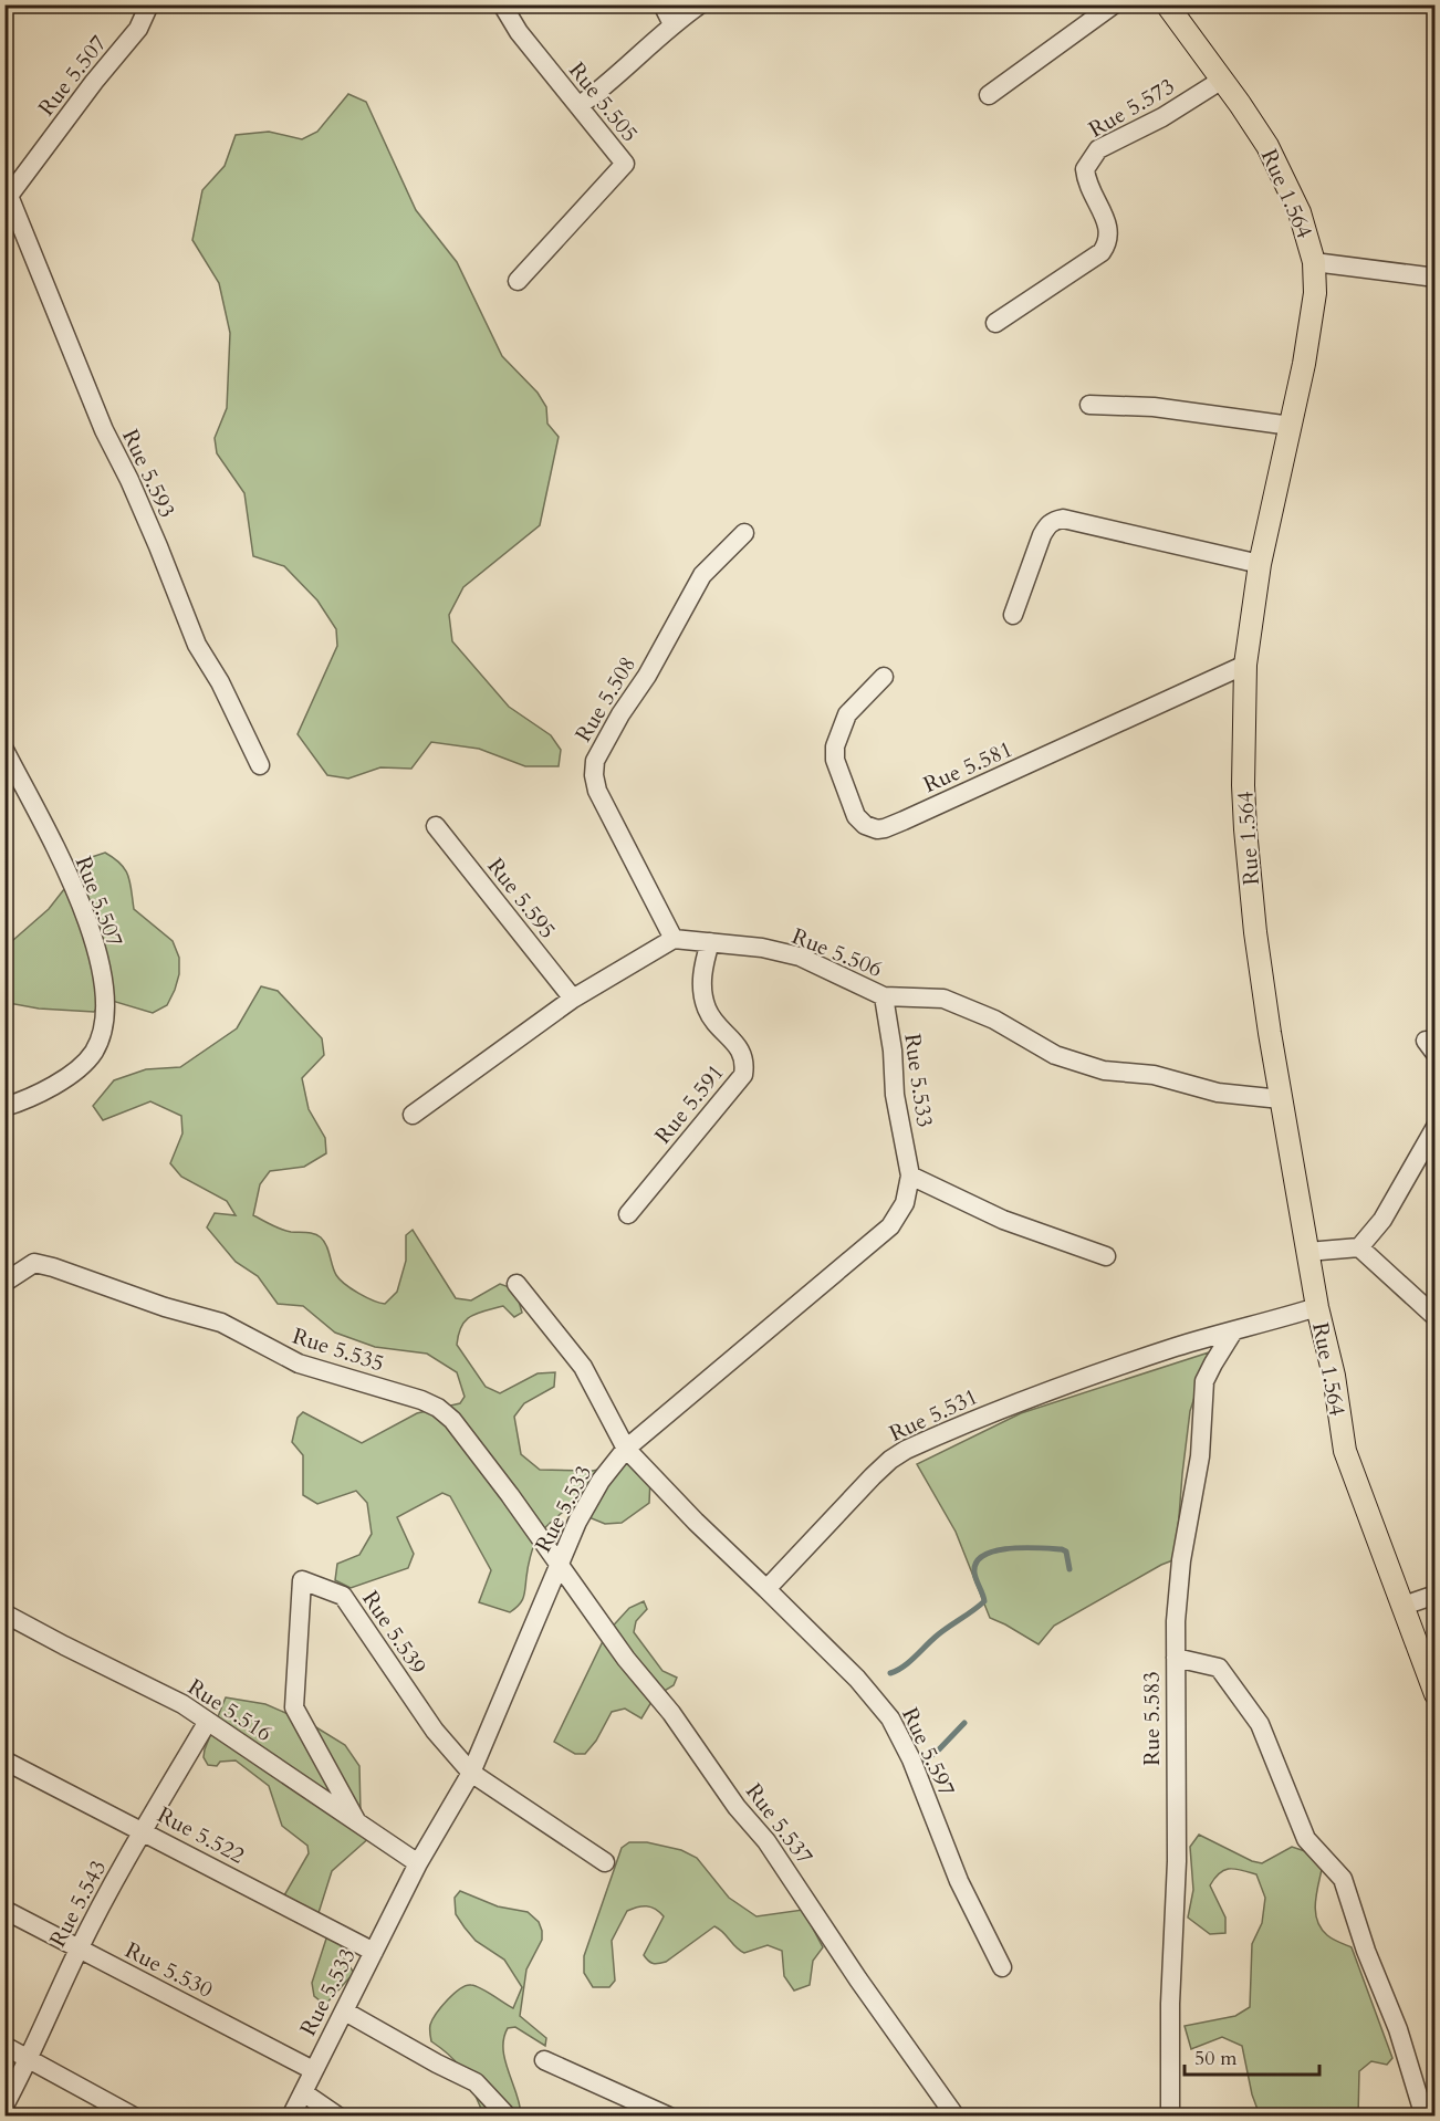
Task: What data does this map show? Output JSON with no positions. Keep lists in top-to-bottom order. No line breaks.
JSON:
{"streets":{"main road":["Rue 1.564"],"street":["Rue 5.507","Rue 5.505","Rue 5.573","Rue 5.593","Rue 5.508","Rue 5.581","Rue 5.595","Rue 5.506","Rue 5.533","Rue 5.591","Rue 5.535","Rue 5.531","Rue 5.539","Rue 5.516","Rue 5.583","Rue 5.597","Rue 5.537","Rue 5.522","Rue 5.543","Rue 5.530"]},"crossings":[["Rue 5.507","Rue 5.593"],["Rue 5.573","Rue 1.564"],["Rue 1.564","Rue 5.581"],["Rue 1.564","Rue 5.506"],["Rue 1.564","Rue 5.531"],["Rue 5.508","Rue 5.506"],["Rue 5.506","Rue 5.533"],["Rue 5.506","Rue 5.591"],["Rue 5.533","Rue 5.535"],["Rue 5.533","Rue 5.539"],["Rue 5.533","Rue 5.516"],["Rue 5.533","Rue 5.537"],["Rue 5.533","Rue 5.522"],["Rue 5.533","Rue 5.530"],["Rue 5.535","Rue 5.537"],["Rue 5.531","Rue 5.583"],["Rue 5.531","Rue 5.597"],["Rue 5.539","Rue 5.516"],["Rue 5.522","Rue 5.543"],["Rue 5.543","Rue 5.530"]],"scale_bar":"50 m"}
